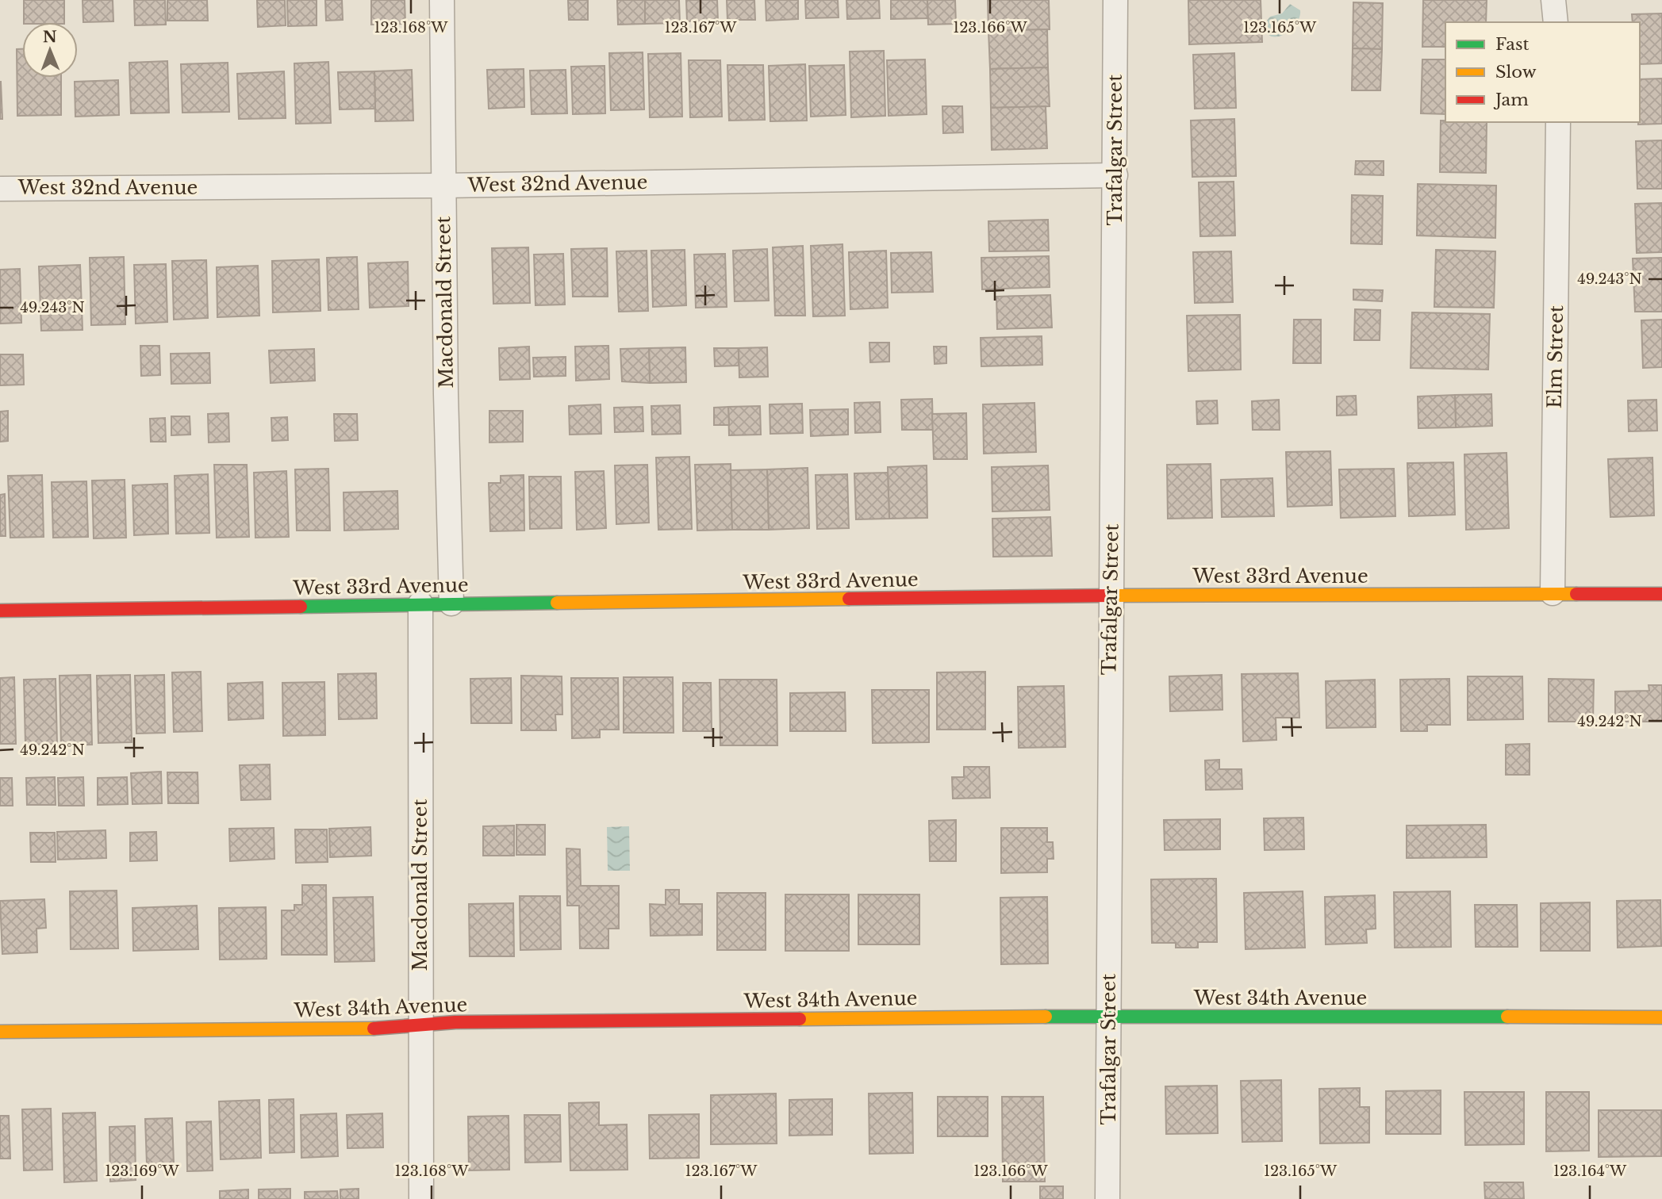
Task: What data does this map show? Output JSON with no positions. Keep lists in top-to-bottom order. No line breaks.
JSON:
{"streets":{"street":["Trafalgar Street","West 32nd Avenue","Macdonald Street","Elm Street","West 33rd Avenue","West 34th Avenue"]},"crossings":[["Trafalgar Street","West 32nd Avenue"],["Trafalgar Street","West 33rd Avenue"],["Trafalgar Street","West 34th Avenue"],["West 32nd Avenue","Macdonald Street"],["Macdonald Street","West 33rd Avenue"],["Macdonald Street","West 34th Avenue"],["Elm Street","West 33rd Avenue"]],"legend":["Fast","Slow","Jam"],"north":"top","coordinates":["123.168°W","123.167°W","123.166°W","123.165°W","49.243°N","49.242°N","123.169°W","123.164°W"]}
